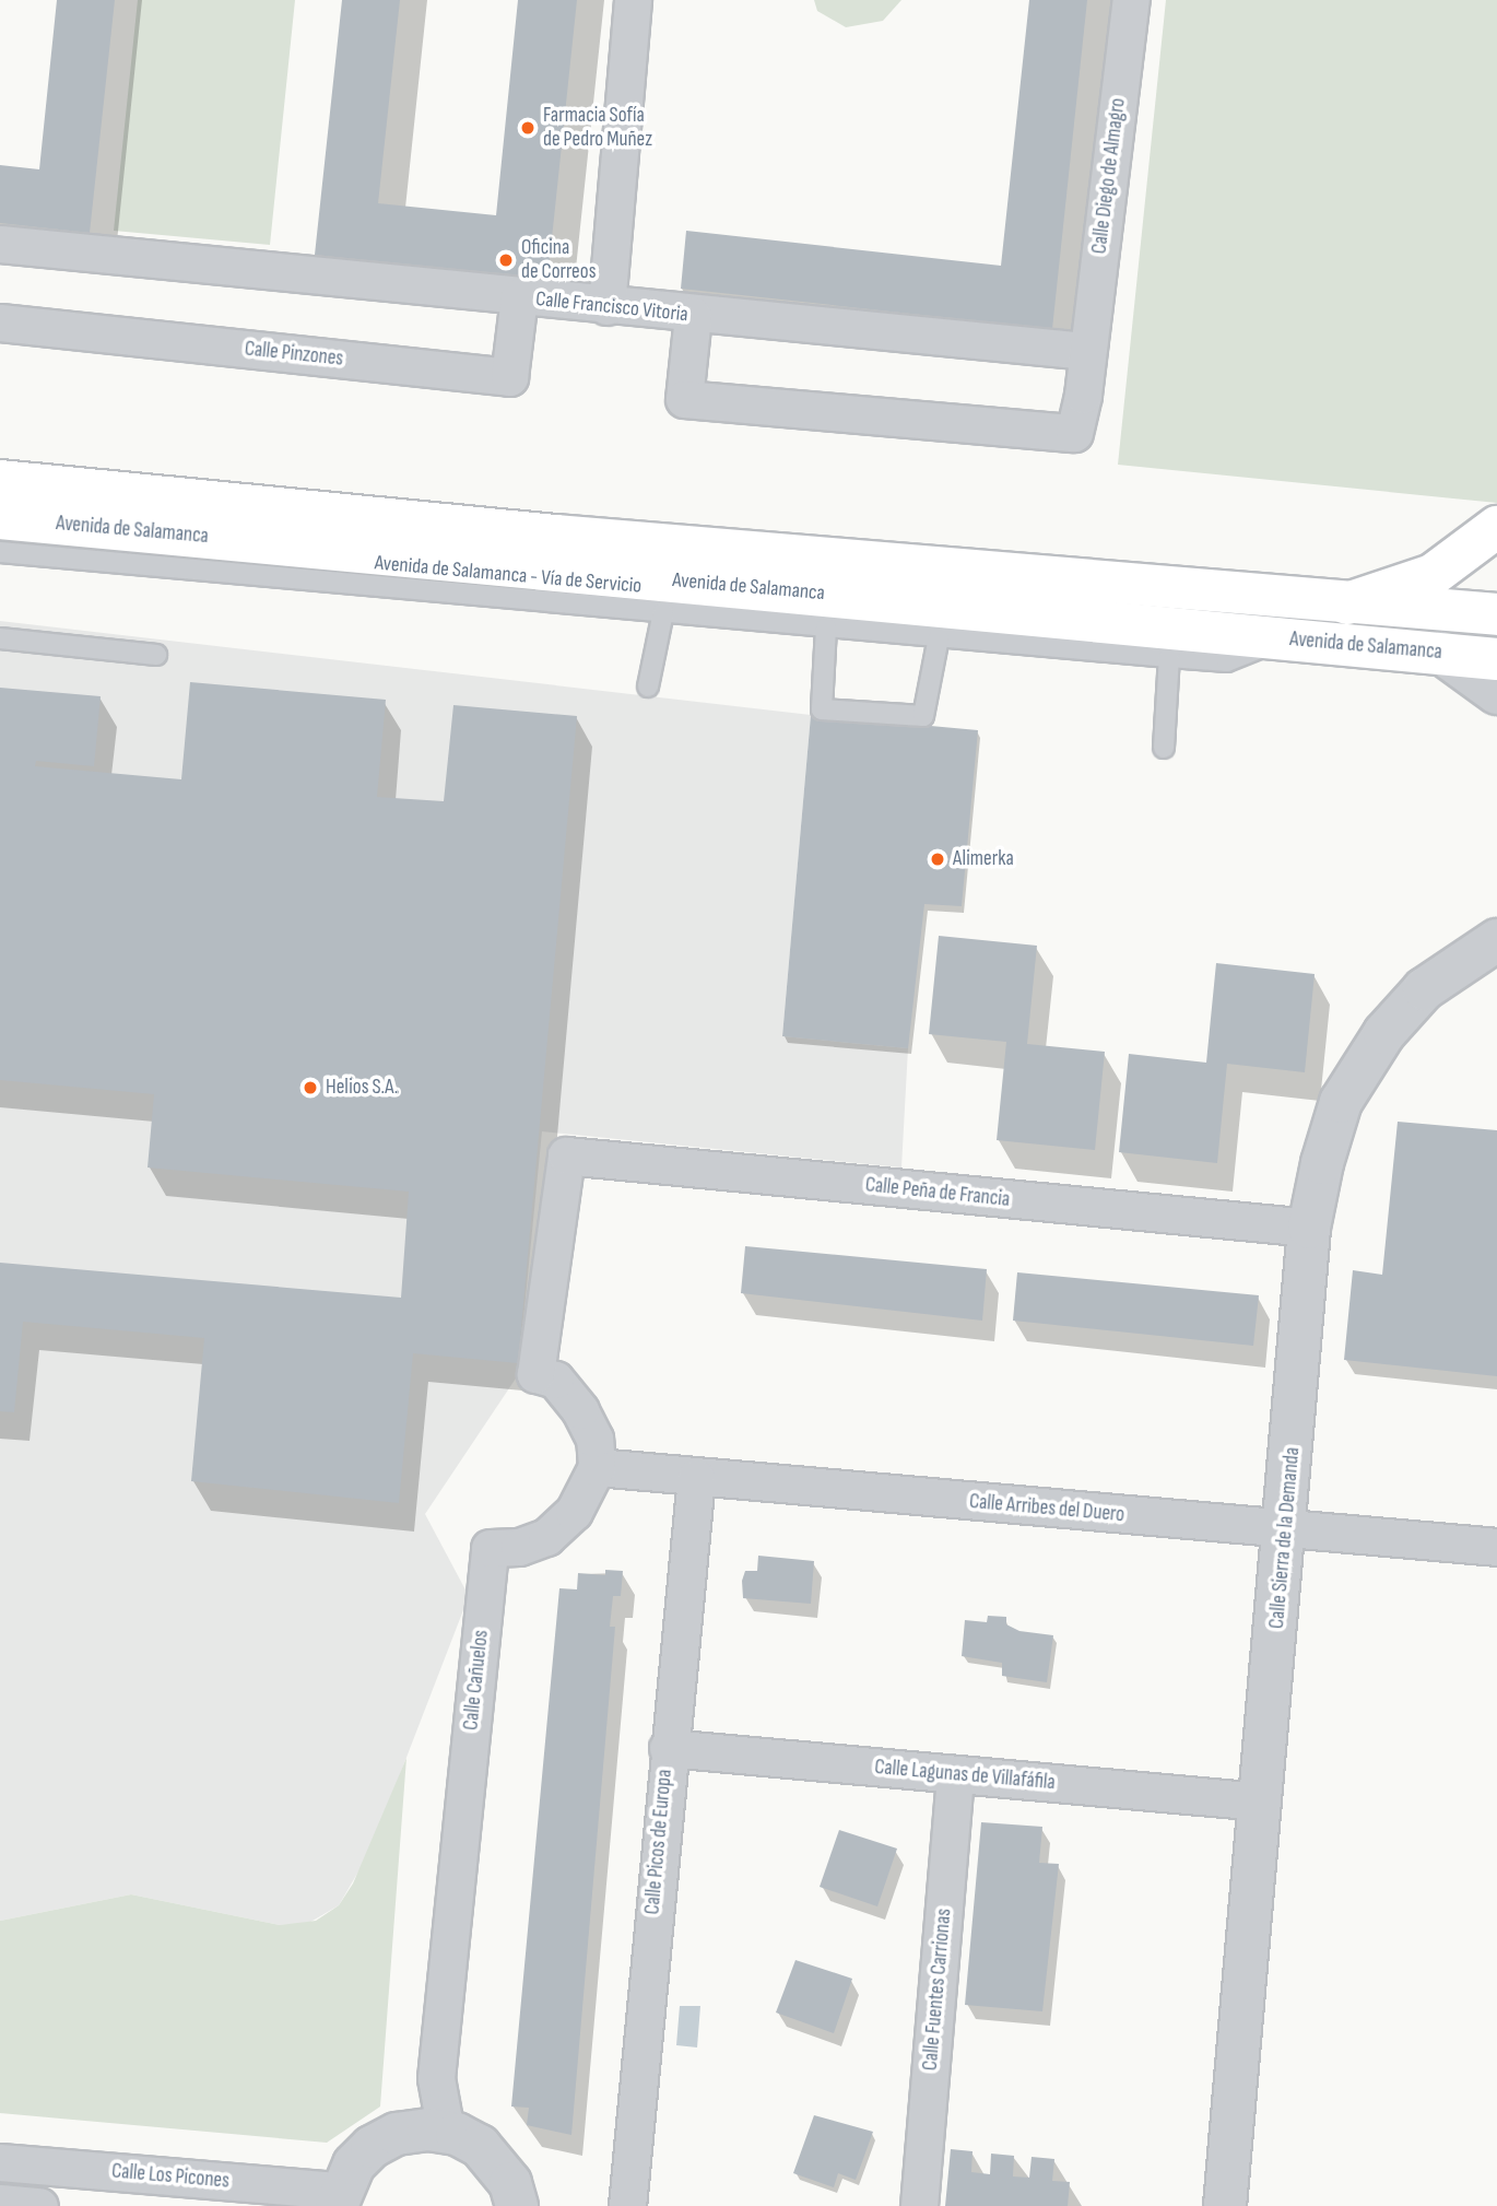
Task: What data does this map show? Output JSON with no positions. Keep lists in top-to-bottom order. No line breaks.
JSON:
{"streets":{"highway":["Avenida de Salamanca"],"street":["Calle Diego de Almagro","Calle Francisco Vitoria","Calle Pinzones","Calle Peña de Francia","Calle Arribes del Duero","Calle Sierra de la Demanda","Calle Cañuelos","Calle Lagunas de Villafáfila","Calle Picos de Europa","Calle Fuentes Carrionas","Calle Los Picones"],"lane":["Avenida de Salamanca - Vía de Servicio"]},"crossings":[["Calle Diego de Almagro","Calle Francisco Vitoria"],["Calle Francisco Vitoria","Calle Pinzones"],["Avenida de Salamanca","Avenida de Salamanca - Vía de Servicio"],["Calle Peña de Francia","Calle Arribes del Duero"],["Calle Peña de Francia","Calle Sierra de la Demanda"],["Calle Peña de Francia","Calle Cañuelos"],["Calle Arribes del Duero","Calle Sierra de la Demanda"],["Calle Arribes del Duero","Calle Cañuelos"],["Calle Arribes del Duero","Calle Picos de Europa"],["Calle Sierra de la Demanda","Calle Lagunas de Villafáfila"],["Calle Lagunas de Villafáfila","Calle Picos de Europa"],["Calle Lagunas de Villafáfila","Calle Fuentes Carrionas"]],"places":["Farmacia Sofía de Pedro Muñez","Oficina de Correos","Alimerka","Helios S.A."]}
